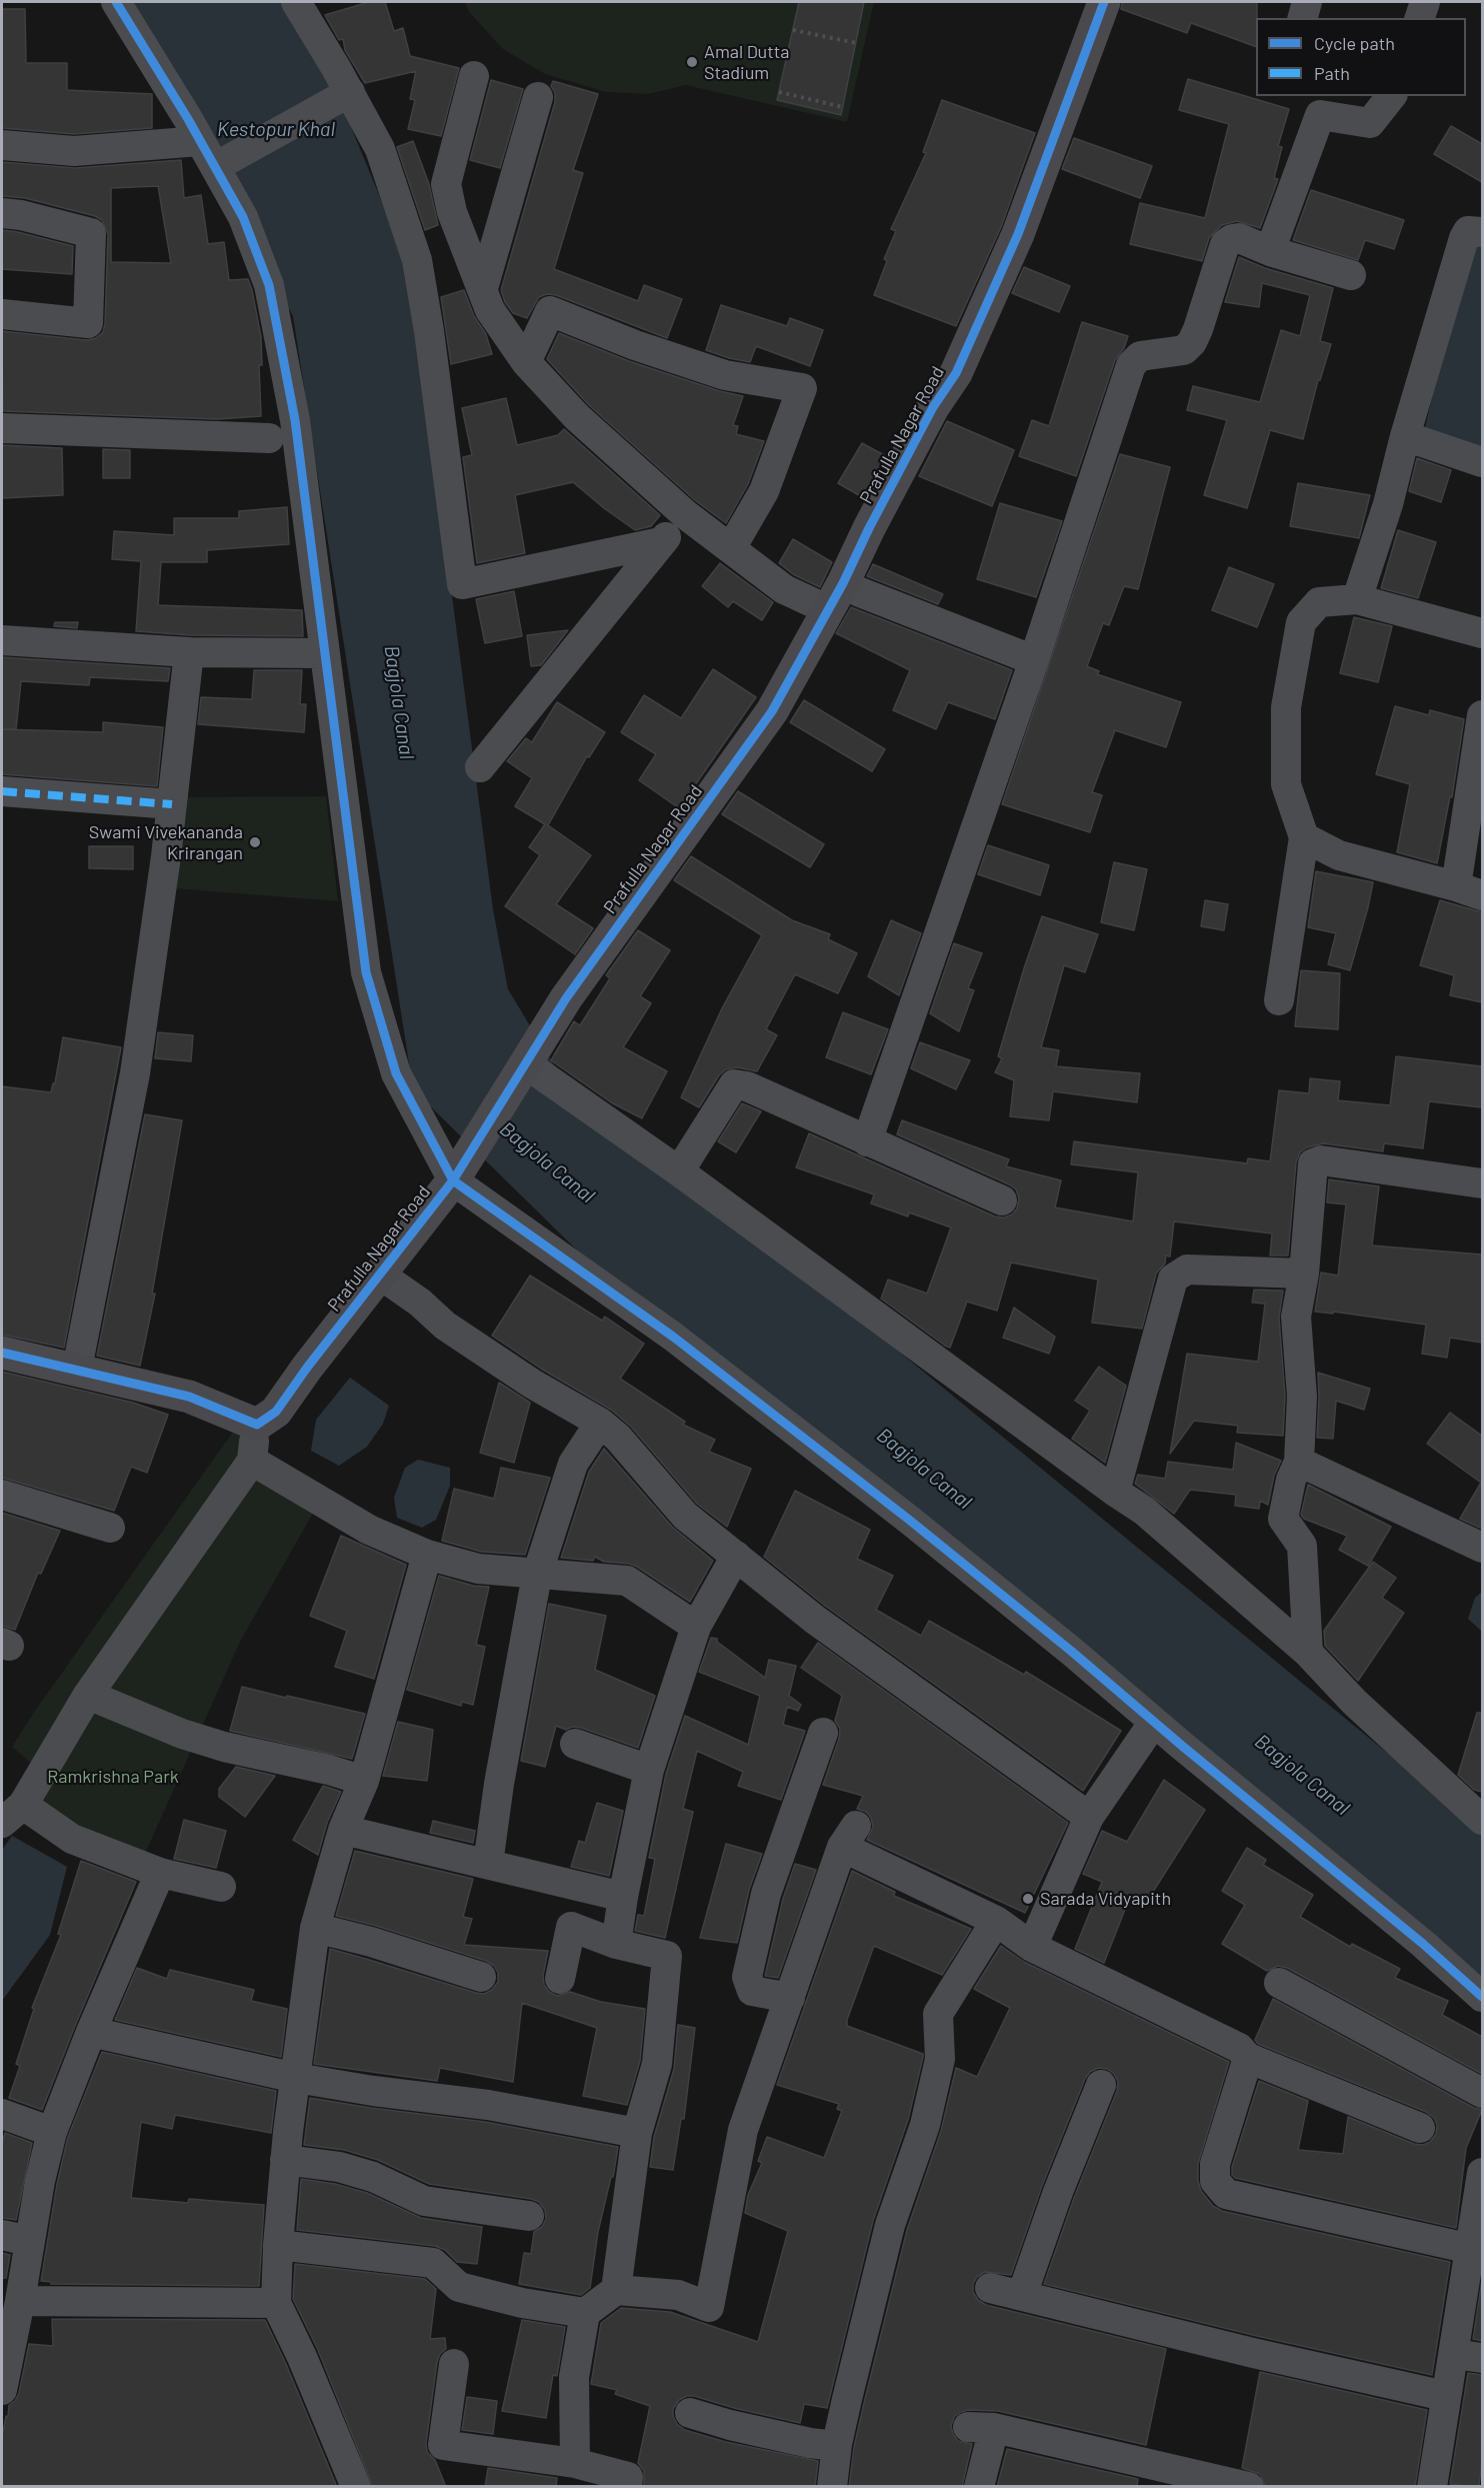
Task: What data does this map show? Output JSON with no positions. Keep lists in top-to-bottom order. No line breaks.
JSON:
{"streets":{"street":["Prafulla Nagar Road"]},"water":["Kestopur Khal","Bagjola Canal"],"parks":["Ramkrishna Park"],"places":["Amal Dutta Stadium","Swami Vivekananda Krirangan","Sarada Vidyapith"],"legend":["Cycle path","Path"]}
